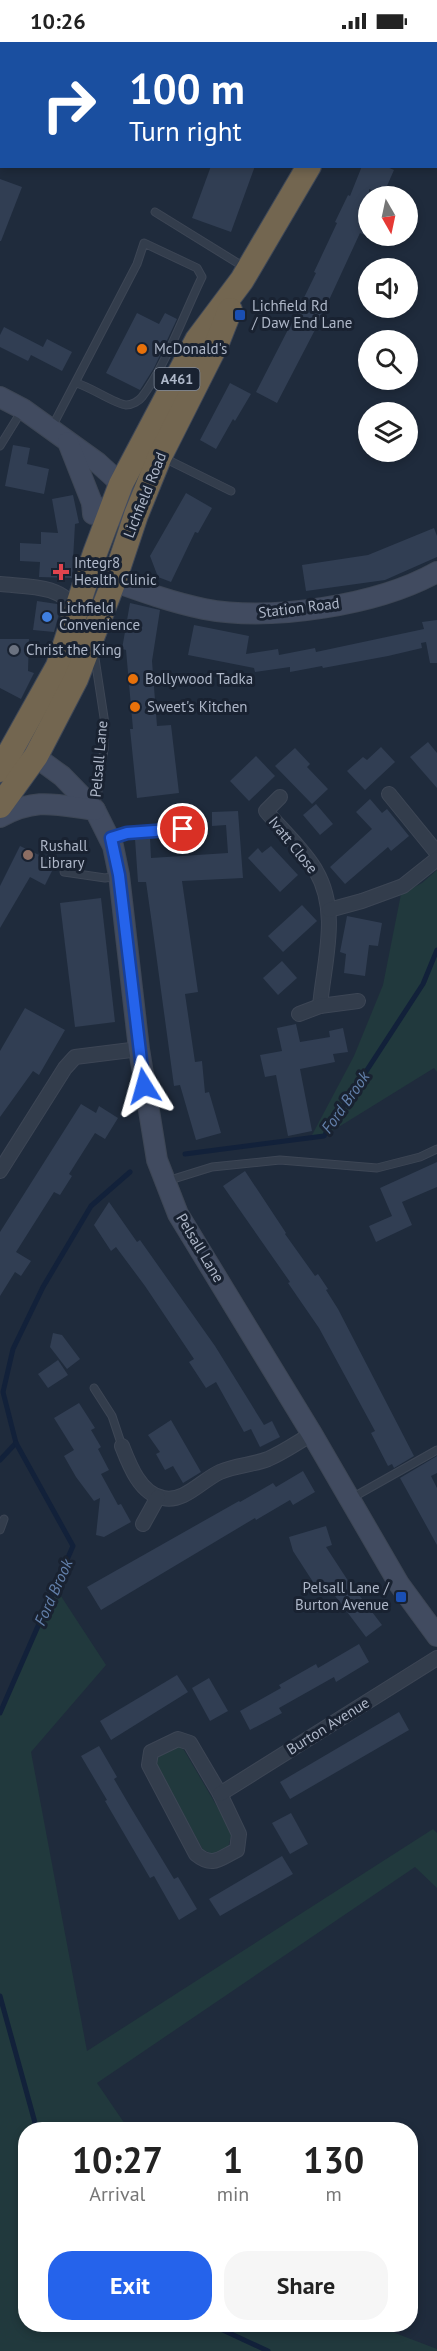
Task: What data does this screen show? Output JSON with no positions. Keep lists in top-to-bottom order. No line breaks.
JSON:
{"streets":{"highway":["A461","Lichfield Road"],"main road":["Station Road","Pelsall Lane"],"street":["Ivatt Close","Burton Avenue"]},"crossings":[["Lichfield Road","Station Road"],["Lichfield Road","Pelsall Lane"]],"water":["Ford Brook"],"places":{"transit":["Lichfield Rd / Daw End Lane","Pelsall Lane / Burton Avenue"],"other":["McDonald's","Lichfield Convenience","Christ the King","Bollywood Tadka","Sweet's Kitchen","Rushall Library"],"health":["Integr8 Health Clinic"]},"north":"bottom","page":{"status":"10:26","turn":["100 m","Turn right"],"eta":["10:27","Arrival","1","min","130","m"],"buttons":["Exit","Share"]}}
